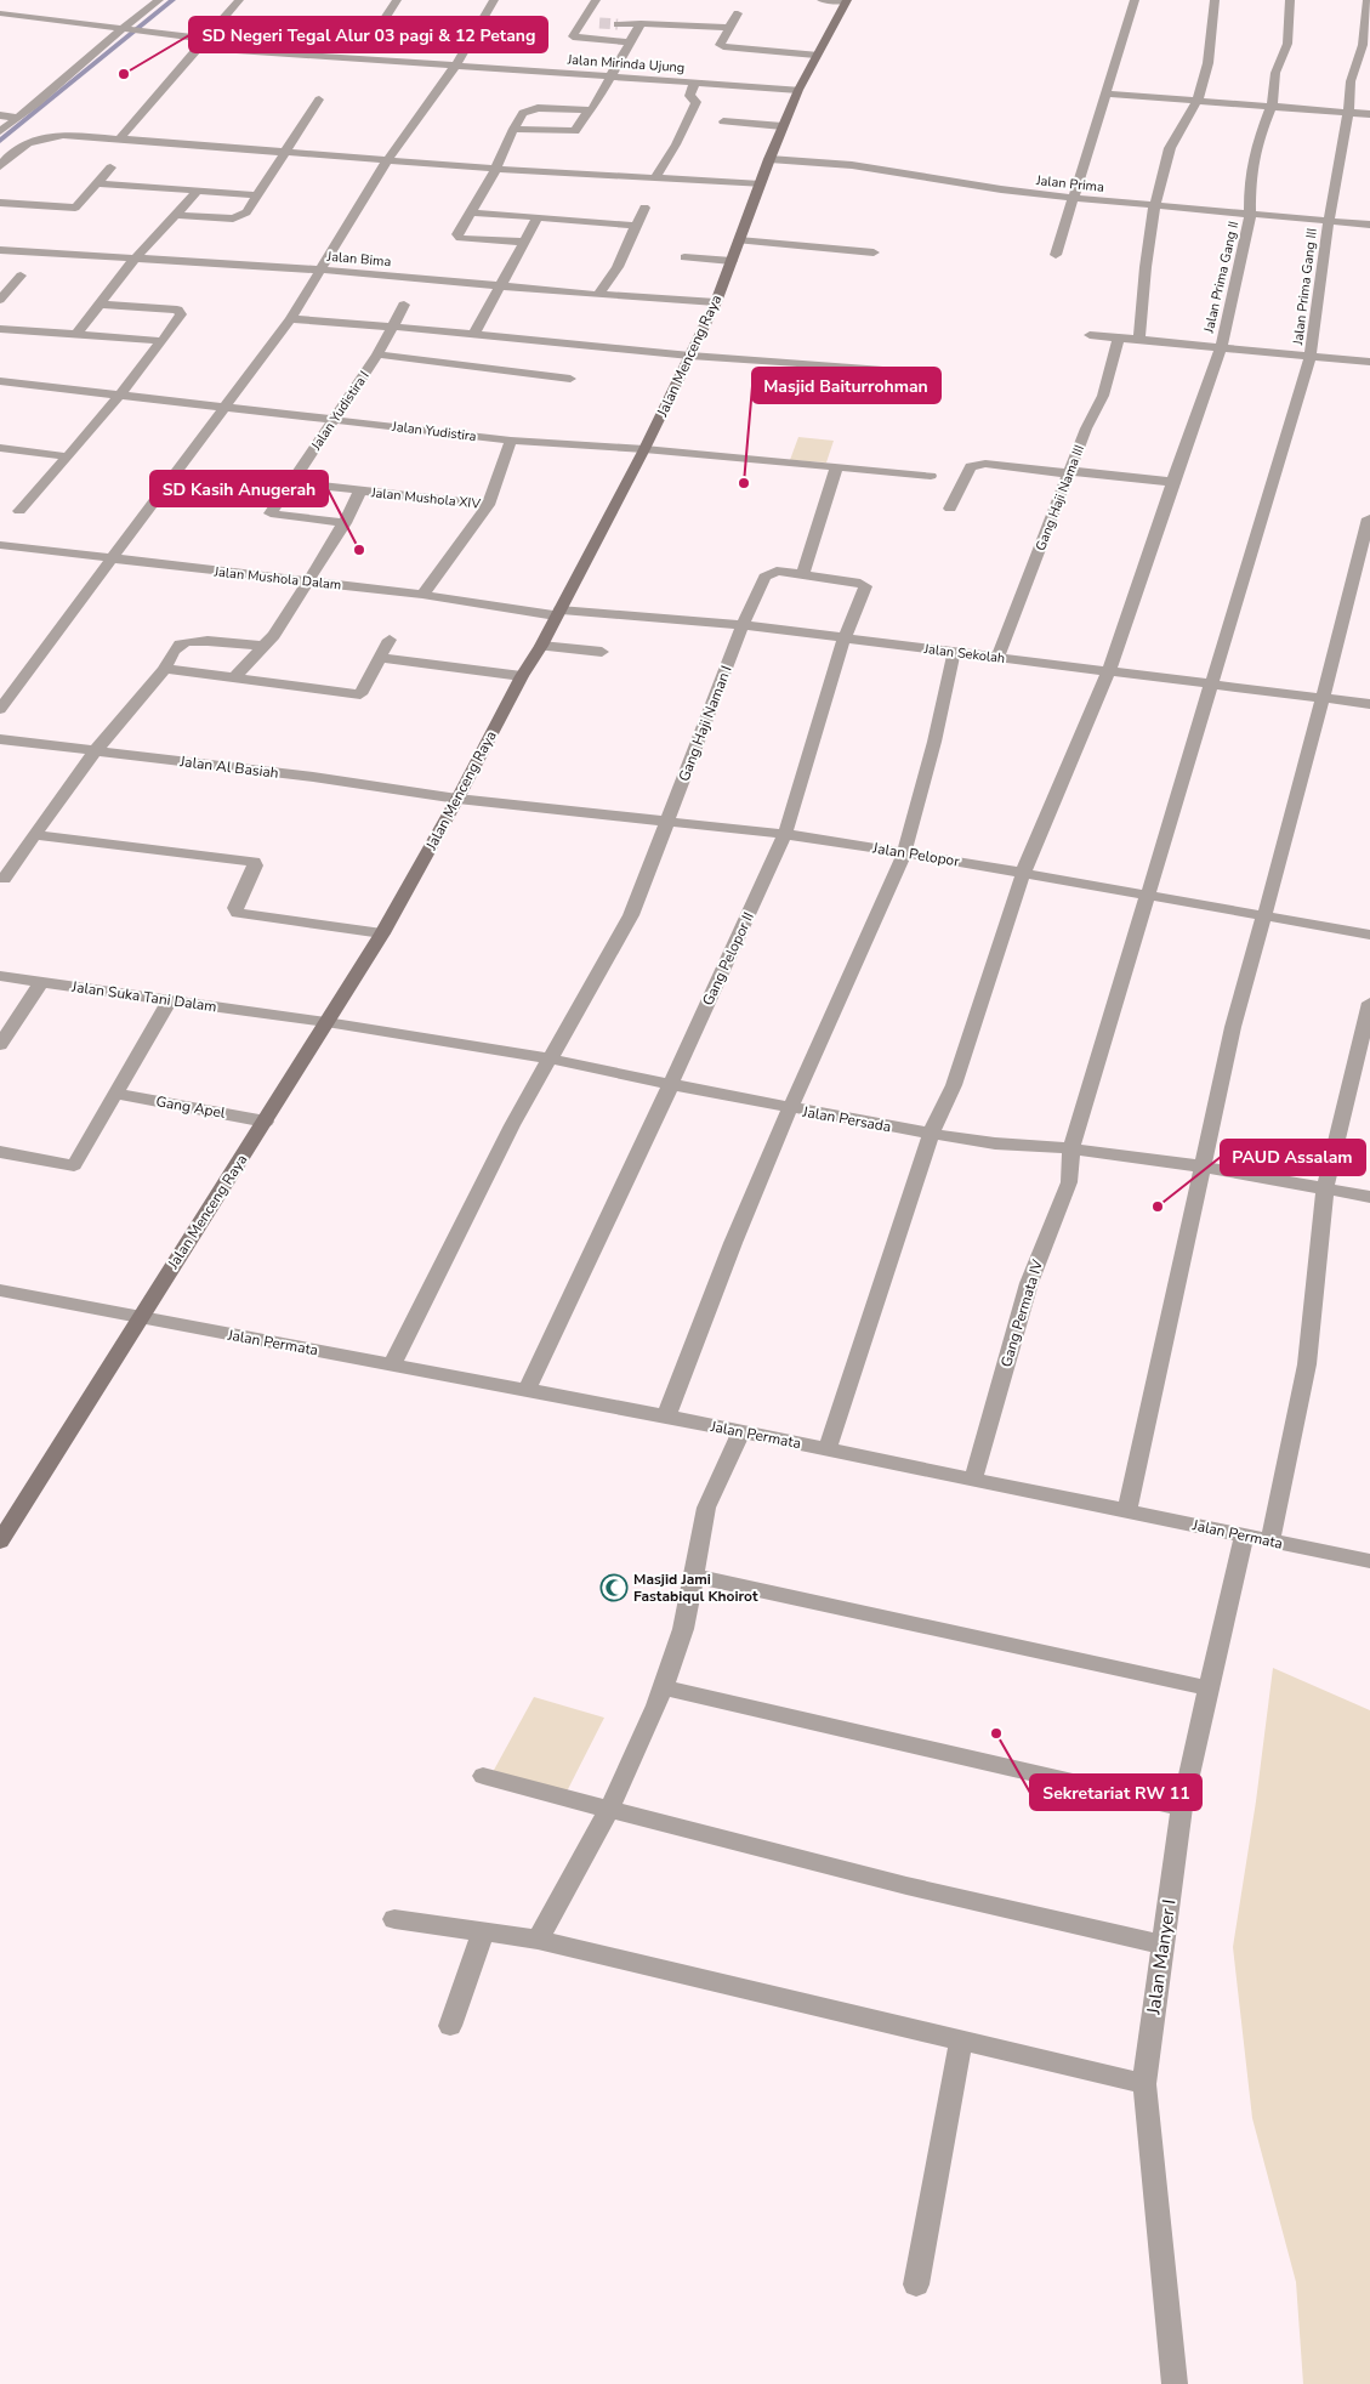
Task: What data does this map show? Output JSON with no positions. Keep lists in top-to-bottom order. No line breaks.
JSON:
{"streets":{"street":["Jalan Mirinda Ujung","Jalan Prima","Jalan Bima","Jalan Prima Gang II","Jalan Prima Gang III","Jalan Menceng Raya","Jalan Yudistira I","Jalan Yudistira","Jalan Mushola XIV","Gang Haji Nama III","Jalan Mushola Dalam","Jalan Sekolah","Gang Haji Naman I","Jalan Al Basiah","Jalan Pelopor","Gang Pelopor II","Jalan Suka Tani Dalam","Gang Apel","Jalan Persada","Gang Permata IV","Jalan Permata","Jalan Manyer I"]},"crossings":[["Jalan Mirinda Ujung","Jalan Menceng Raya"],["Jalan Prima","Jalan Prima Gang II"],["Jalan Prima","Jalan Prima Gang III"],["Jalan Prima","Jalan Menceng Raya"],["Jalan Bima","Jalan Menceng Raya"],["Jalan Prima Gang II","Jalan Sekolah"],["Jalan Prima Gang II","Jalan Pelopor"],["Jalan Prima Gang II","Jalan Persada"],["Jalan Prima Gang II","Jalan Permata"],["Jalan Prima Gang III","Jalan Sekolah"],["Jalan Prima Gang III","Gang Permata IV"],["Jalan Menceng Raya","Jalan Yudistira"],["Jalan Menceng Raya","Jalan Mushola Dalam"],["Jalan Menceng Raya","Jalan Sekolah"],["Jalan Menceng Raya","Jalan Al Basiah"],["Jalan Menceng Raya","Jalan Pelopor"],["Jalan Menceng Raya","Jalan Suka Tani Dalam"],["Jalan Menceng Raya","Gang Apel"],["Jalan Menceng Raya","Jalan Persada"],["Jalan Menceng Raya","Jalan Permata"],["Jalan Yudistira I","Jalan Yudistira"],["Jalan Yudistira I","Jalan Mushola XIV"],["Jalan Mushola XIV","Jalan Mushola Dalam"],["Gang Haji Nama III","Jalan Sekolah"],["Jalan Mushola Dalam","Jalan Sekolah"],["Jalan Sekolah","Gang Haji Naman I"],["Jalan Sekolah","Gang Pelopor II"],["Jalan Sekolah","Gang Permata IV"],["Gang Haji Naman I","Jalan Pelopor"],["Gang Haji Naman I","Gang Pelopor II"],["Gang Haji Naman I","Jalan Persada"],["Gang Haji Naman I","Jalan Permata"],["Jalan Al Basiah","Jalan Pelopor"],["Jalan Pelopor","Gang Pelopor II"],["Jalan Pelopor","Gang Permata IV"],["Gang Pelopor II","Jalan Persada"],["Gang Pelopor II","Jalan Permata"],["Jalan Suka Tani Dalam","Jalan Persada"],["Jalan Persada","Gang Permata IV"],["Gang Permata IV","Jalan Permata"],["Jalan Permata","Jalan Manyer I"]],"places":{"other":["SD Negeri Tegal Alur 03 pagi & 12 Petang","Masjid Baiturrohman","SD Kasih Anugerah","PAUD Assalam","Sekretariat RW 11"],"mosque":["Masjid Jami Fastabiqul Khoirot"]}}
